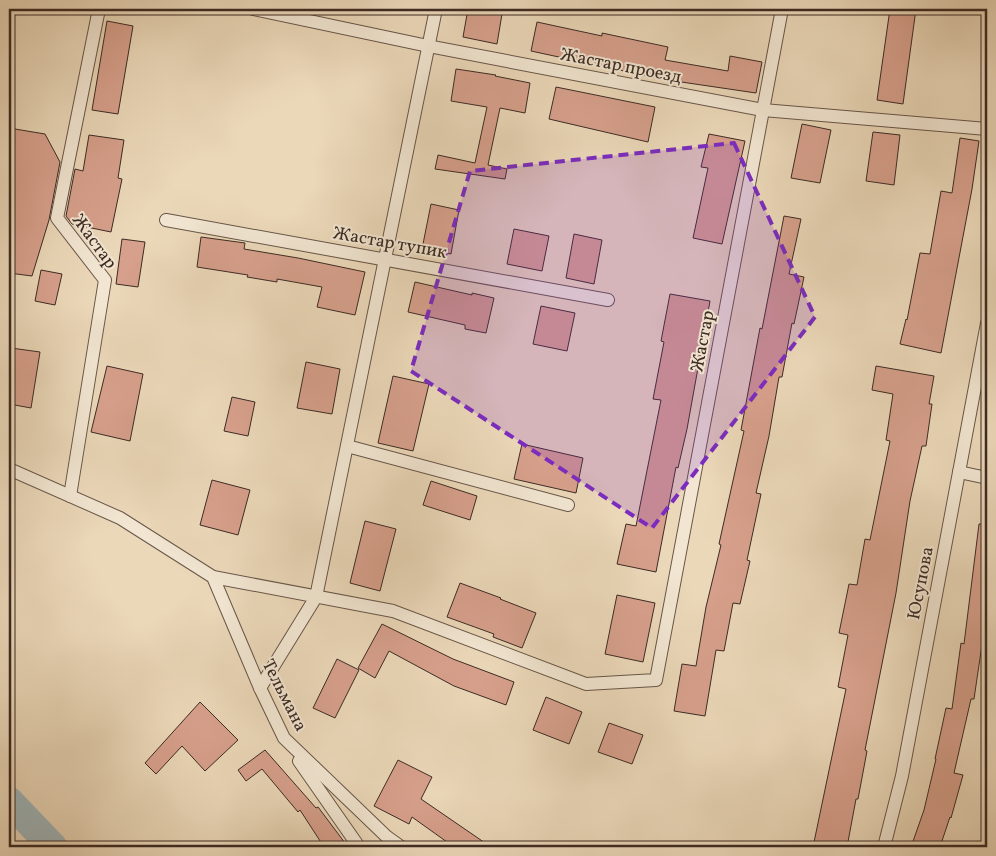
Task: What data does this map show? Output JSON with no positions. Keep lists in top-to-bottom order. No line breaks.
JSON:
{"streets":{"street":["Жастар проезд","Жастар","Жастар тупик","Юсупова","Тельмана"]},"crossings":[["Жастар проезд","Жастар"]]}
